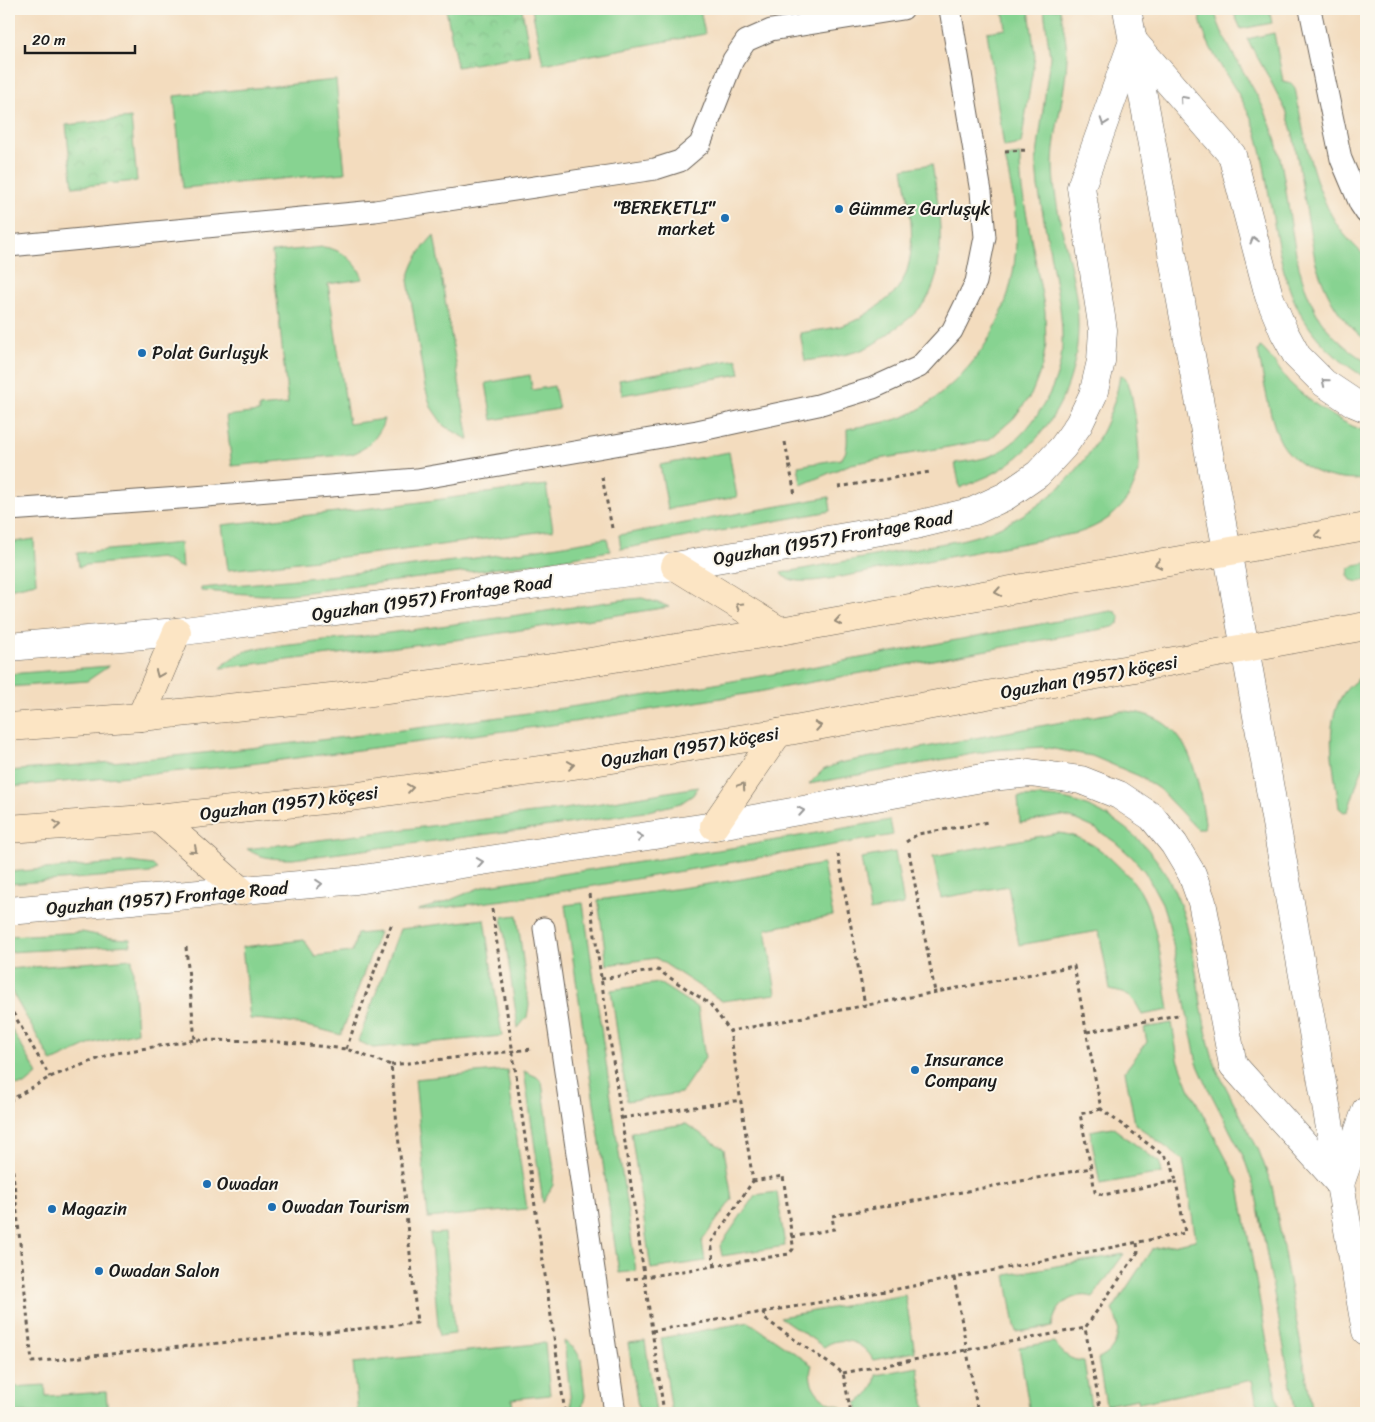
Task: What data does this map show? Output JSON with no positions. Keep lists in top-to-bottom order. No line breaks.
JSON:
{"streets":{"main road":["Oguzhan (1957) köçesi"],"street":["Oguzhan (1957) Frontage Road"]},"places":["Gümmez Gurluşyk","\"BEREKETLI\" market","Polat Gurluşyk","Insurance Company","Owadan","Owadan Tourism","Magazin","Owadan Salon"],"scale_bar":"20 m"}
